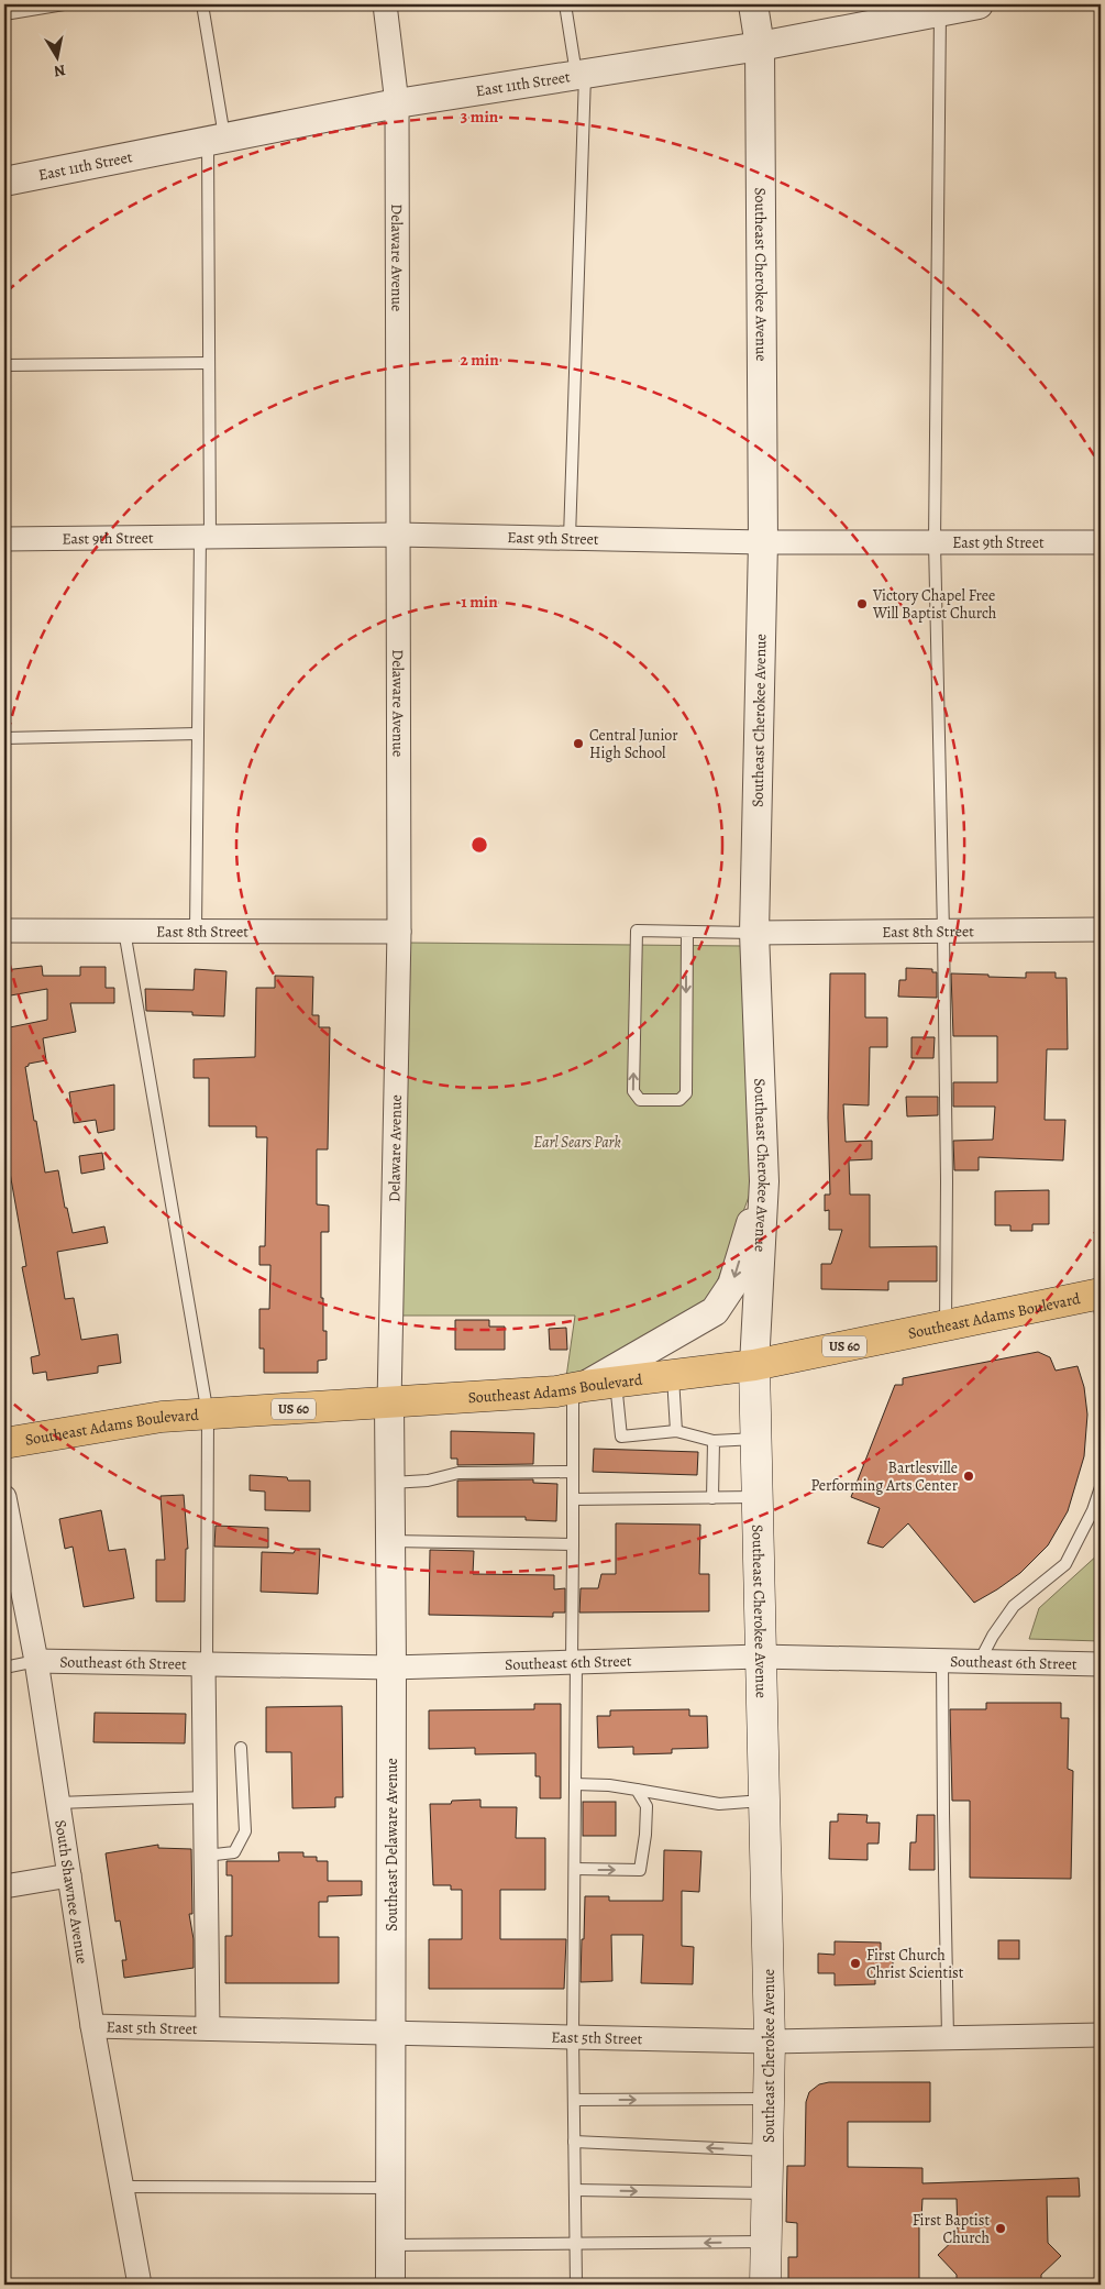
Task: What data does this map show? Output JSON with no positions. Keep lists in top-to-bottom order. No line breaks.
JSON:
{"streets":{"main road":["Southeast Cherokee Avenue","Southeast Adams Boulevard","US 60"],"street":["East 11th Street","Delaware Avenue","East 9th Street","East 8th Street","Southeast 6th Street","Southeast Delaware Avenue","South Shawnee Avenue","East 5th Street"]},"crossings":[["East 11th Street","Delaware Avenue"],["East 11th Street","Southeast Cherokee Avenue"],["Delaware Avenue","East 9th Street"],["Delaware Avenue","East 8th Street"],["Delaware Avenue","Southeast Adams Boulevard"],["Delaware Avenue","Southeast Delaware Avenue"],["Southeast Cherokee Avenue","East 9th Street"],["Southeast Cherokee Avenue","East 8th Street"],["Southeast Cherokee Avenue","Southeast Adams Boulevard"],["Southeast Cherokee Avenue","Southeast 6th Street"],["Southeast Cherokee Avenue","East 5th Street"],["Southeast Adams Boulevard","Southeast Delaware Avenue"],["Southeast 6th Street","Southeast Delaware Avenue"],["Southeast 6th Street","South Shawnee Avenue"],["Southeast Delaware Avenue","East 5th Street"],["South Shawnee Avenue","East 5th Street"]],"parks":["Earl Sears Park"],"places":["Victory Chapel Free Will Baptist Church","Central Junior High School","Bartlesville Performing Arts Center","First Church Christ Scientist","First Baptist Church"],"north":"bottom","rings":["3 min","2 min","1 min"]}
